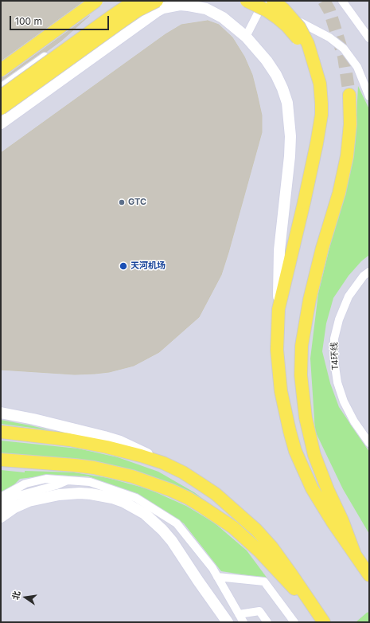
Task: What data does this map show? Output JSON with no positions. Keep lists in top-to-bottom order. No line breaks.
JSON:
{"streets":{"street":["T4环线"]},"places":["GTC","天河机场"],"scale_bar":"100 m","north":"left"}
